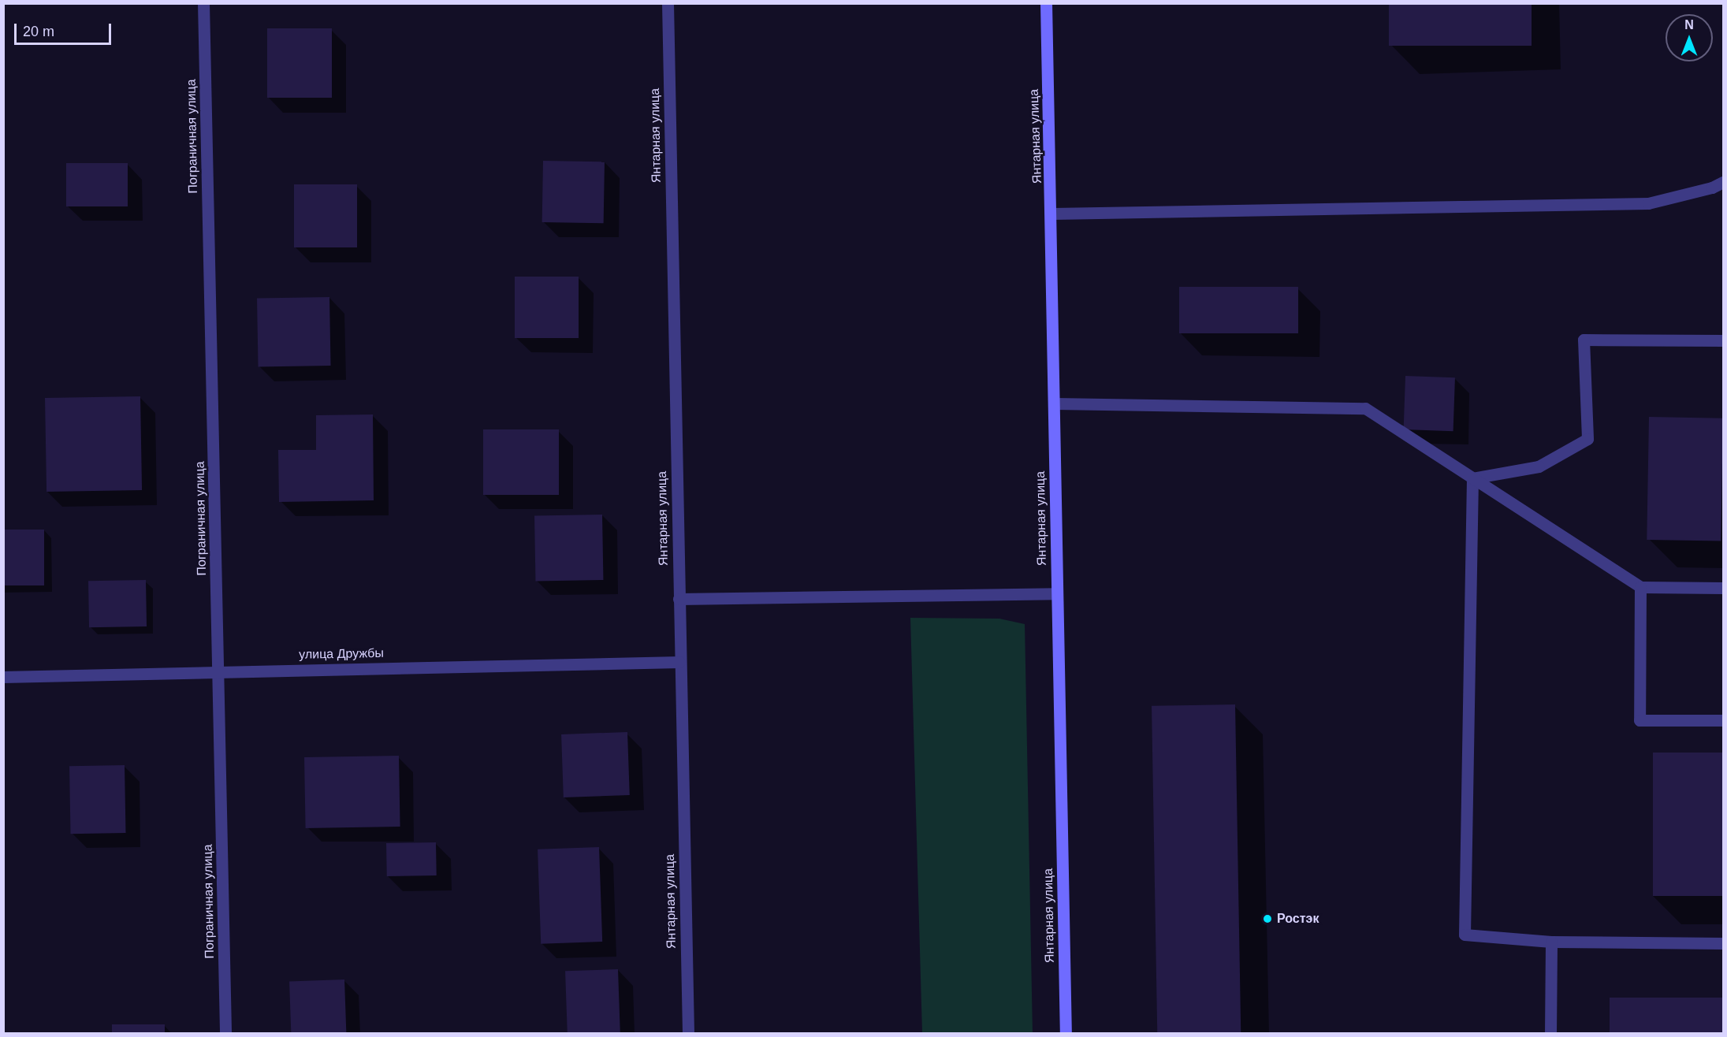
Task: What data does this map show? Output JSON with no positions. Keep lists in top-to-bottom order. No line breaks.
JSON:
{"streets":{"street":["Янтарная улица","Пограничная улица","улица Дружбы"]},"crossings":[["Янтарная улица","улица Дружбы"],["Пограничная улица","улица Дружбы"]],"places":["Ростэк"],"scale_bar":"20 m","north":"top"}
